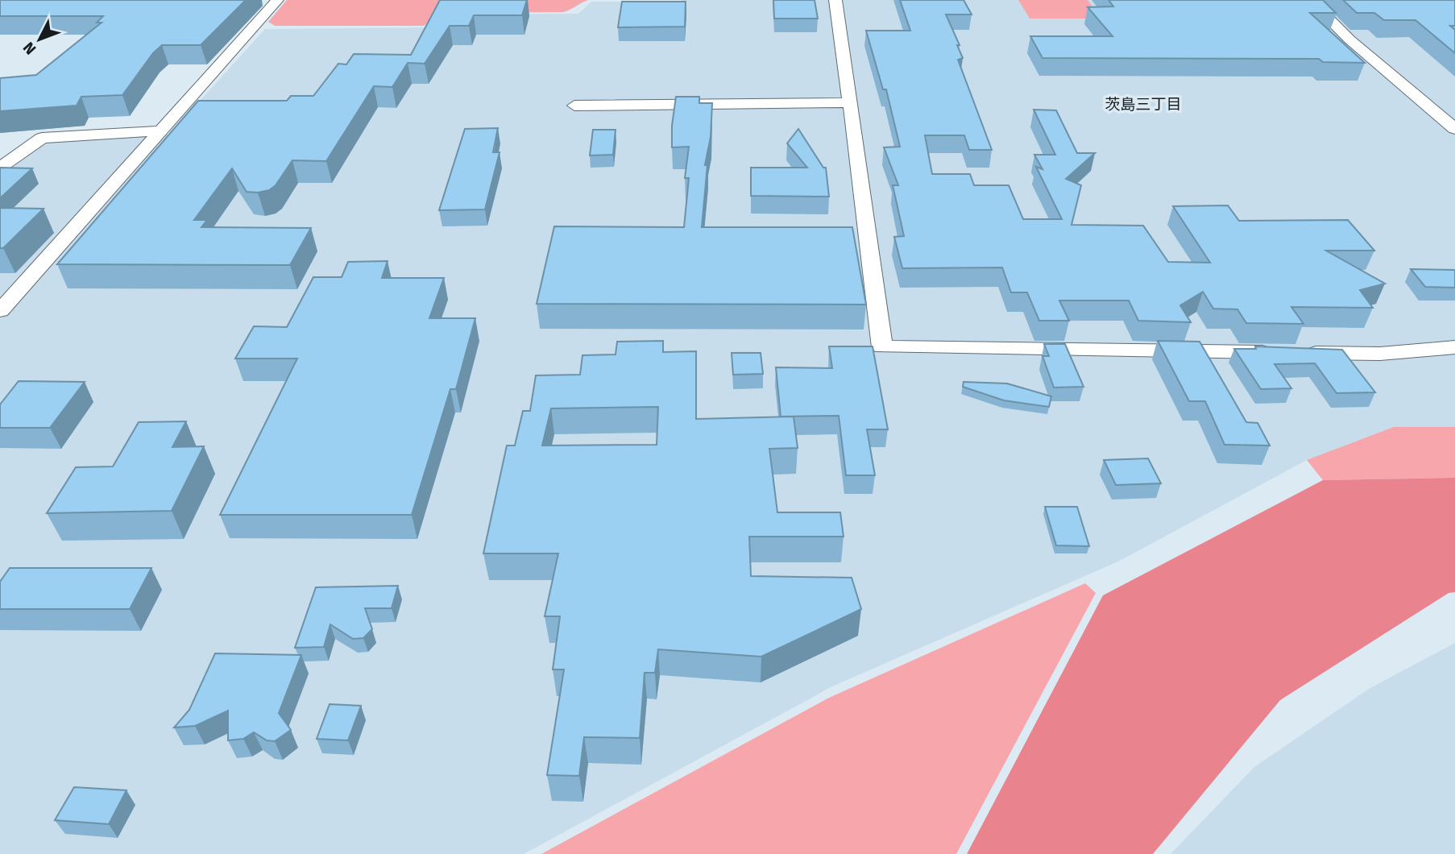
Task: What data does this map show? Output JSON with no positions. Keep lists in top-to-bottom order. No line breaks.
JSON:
{"districts":["茨島三丁目"],"north":"bottom left"}
